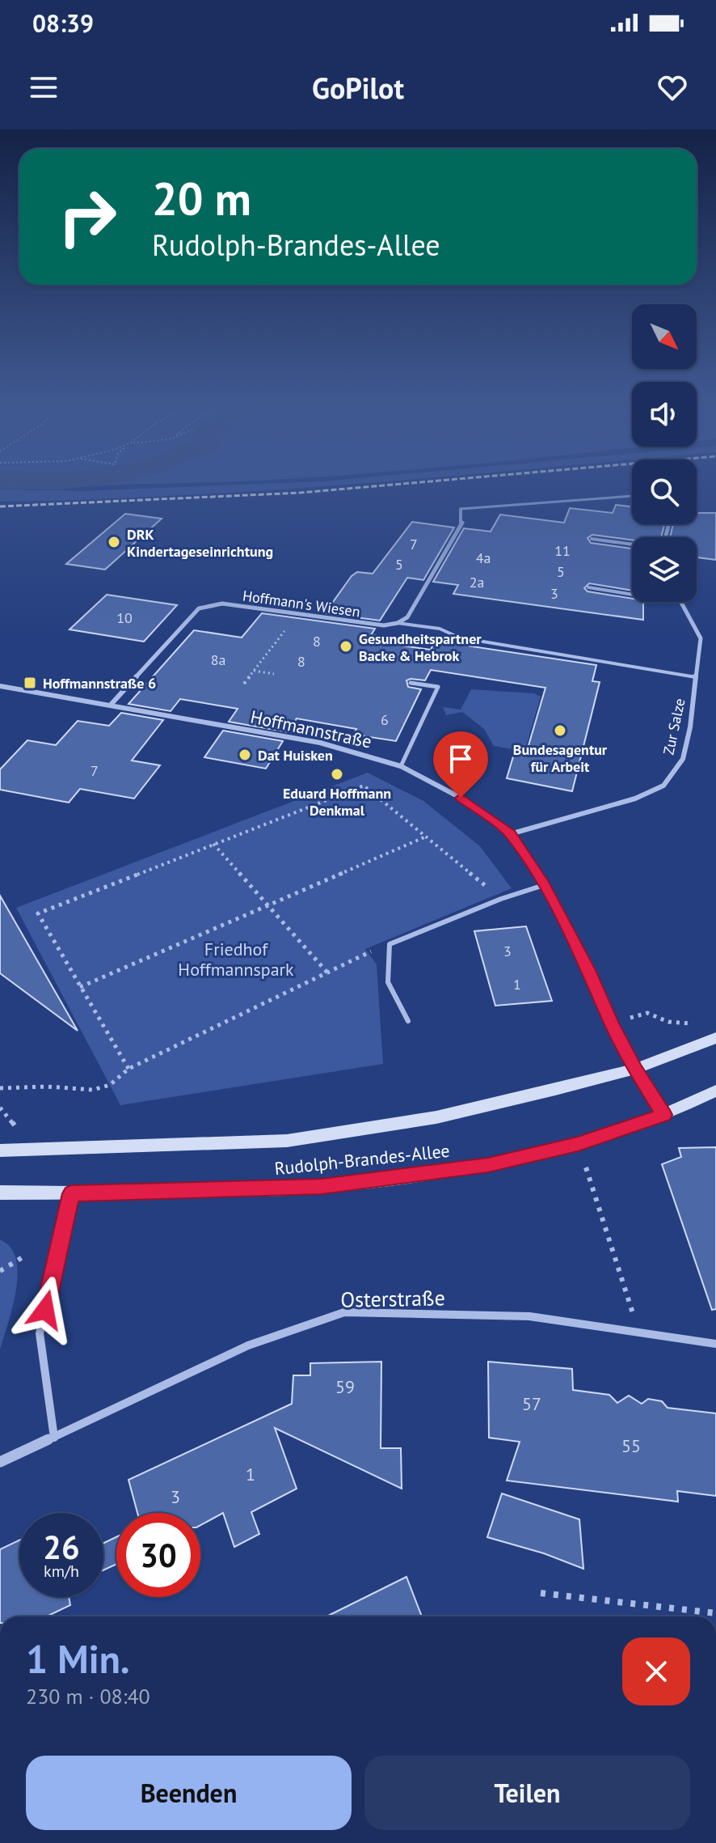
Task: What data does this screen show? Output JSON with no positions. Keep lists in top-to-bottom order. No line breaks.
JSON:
{"streets":{"main road":["Rudolph-Brandes-Allee"],"street":["Hoffmann's Wiesen","Zur Salze","Hoffmannstraße","Osterstraße"]},"crossings":[["Hoffmann's Wiesen","Hoffmannstraße"],["Zur Salze","Hoffmannstraße"],["Hoffmannstraße","Rudolph-Brandes-Allee"]],"parks":["Friedhof Hoffmannspark"],"places":{"other":["DRK Kindertageseinrichtung","Gesundheitspartner Backe & Hebrok","Bundesagentur für Arbeit","Dat Huisken","Eduard Hoffmann Denkmal"],"transit":["Hoffmannstraße 6"]},"house_numbers":["7","11","4a","5","5","2a","3","10","8","8a","8","6","7","3","1","59","57","55","1","3"],"north":"bottom right","page":{"status":"08:39","header":"GoPilot","turn":["20 m","Rudolph-Brandes-Allee"],"speed":"26 km/h","limit":"30","heading":["1 Min.","230 m · 08:40"],"buttons":["Beenden","Teilen"]}}
